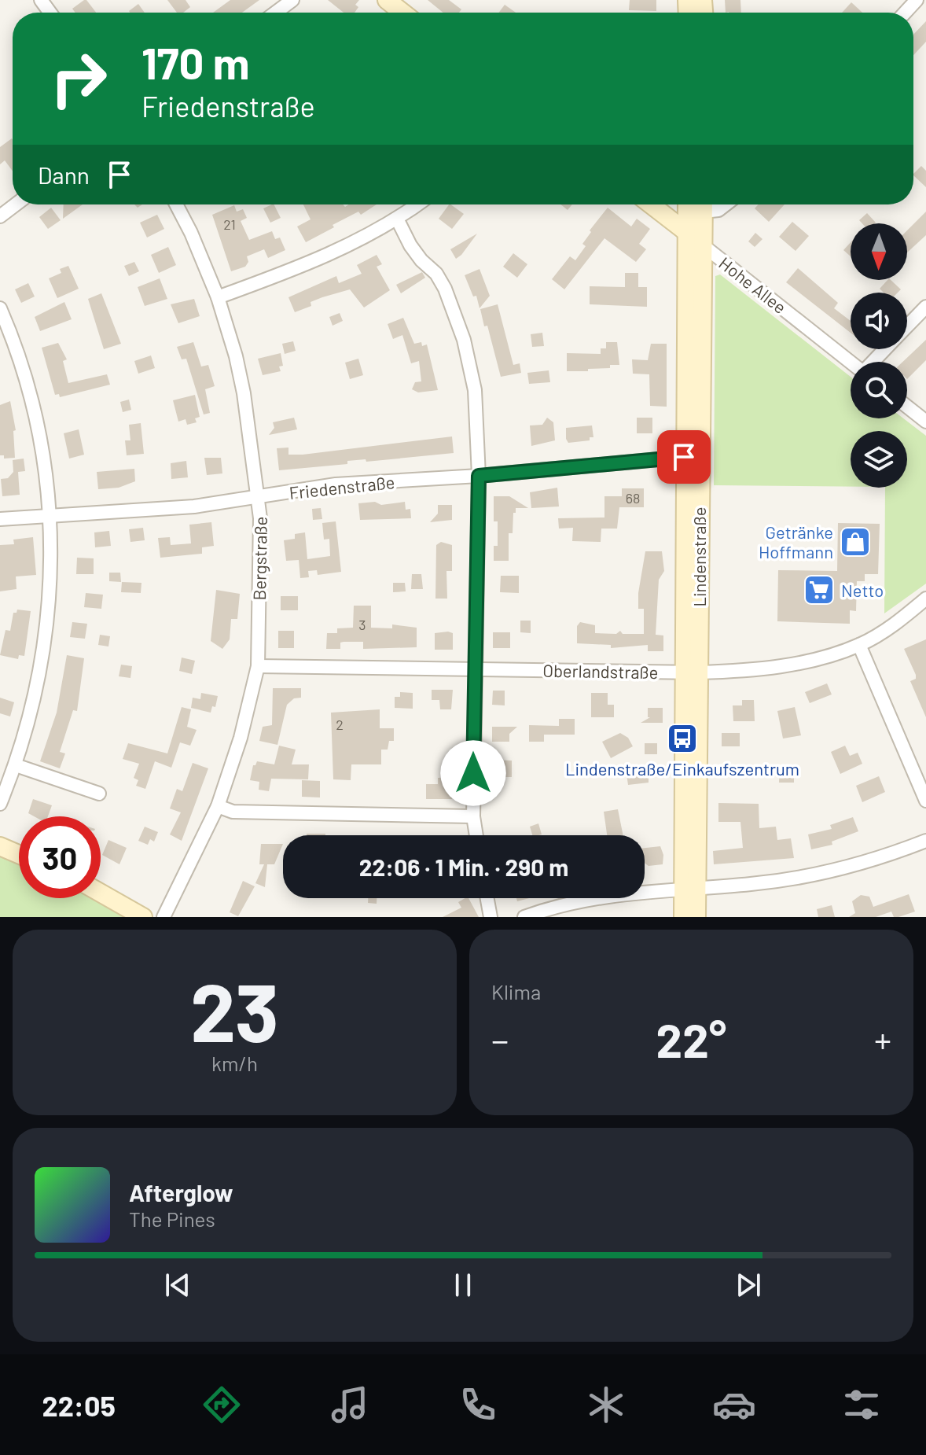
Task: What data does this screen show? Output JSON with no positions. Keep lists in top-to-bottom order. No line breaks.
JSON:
{"streets":{"street":["Hohe Allee","Friedenstraße","Lindenstraße","Bergstraße","Oberlandstraße"]},"crossings":[["Hohe Allee","Lindenstraße"],["Friedenstraße","Lindenstraße"],["Friedenstraße","Bergstraße"],["Lindenstraße","Oberlandstraße"],["Bergstraße","Oberlandstraße"]],"places":{"shop":["Getränke Hoffmann"],"supermarket":["Netto"],"bus stop":["Lindenstraße/Einkaufszentrum"]},"house_numbers":["21","68","3","2"],"north":"bottom","page":{"turn":["170 m","Friedenstraße"],"then":"Dann","limit":"30","trip":"22:06 · 1 Min. · 290 m","tile":[["23","km/h"],"Klima"],"heat":["−","22°","+"],"song":["Afterglow","The Pines"],"tabs":"22:05"}}
